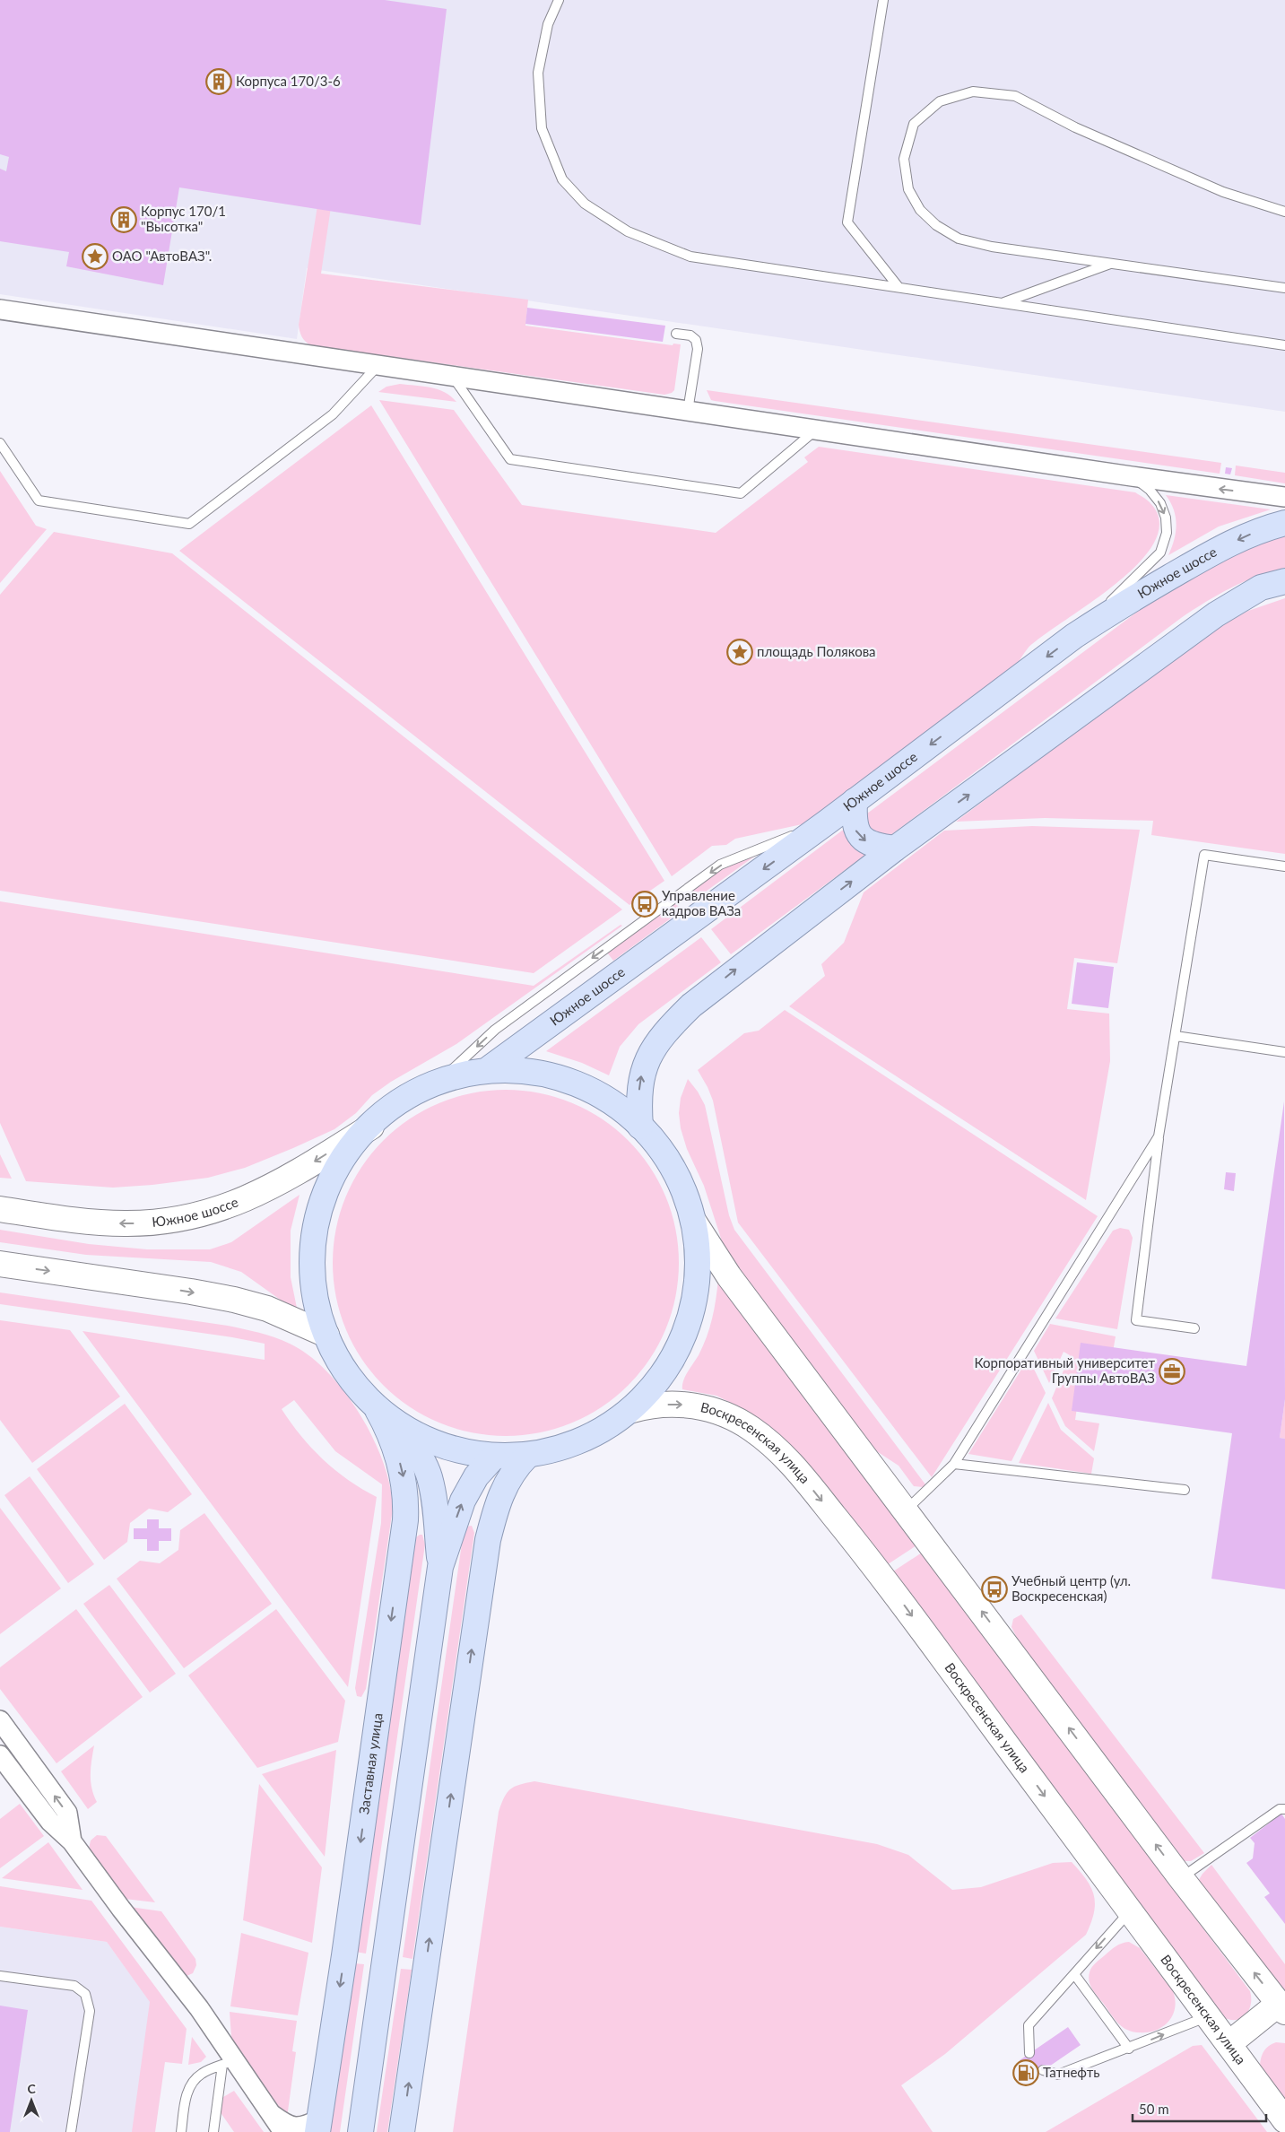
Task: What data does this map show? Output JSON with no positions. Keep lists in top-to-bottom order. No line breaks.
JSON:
{"streets":{"main road":["Южное шоссе","Воскресенская улица","Заставная улица"]},"places":{"building":["Корпуса 170/3-6","Корпус 170/1 \"Высотка\""],"place":["ОАО \"АвтоВАЗ\".","площадь Полякова"],"bus stop":["Управление кадров ВАЗа","Учебный центр (ул. Воскресенская)"],"office":["Корпоративный университет Группы АвтоВАЗ"],"fuel station":["Татнефть"]},"scale_bar":"50 m","north":"top"}
